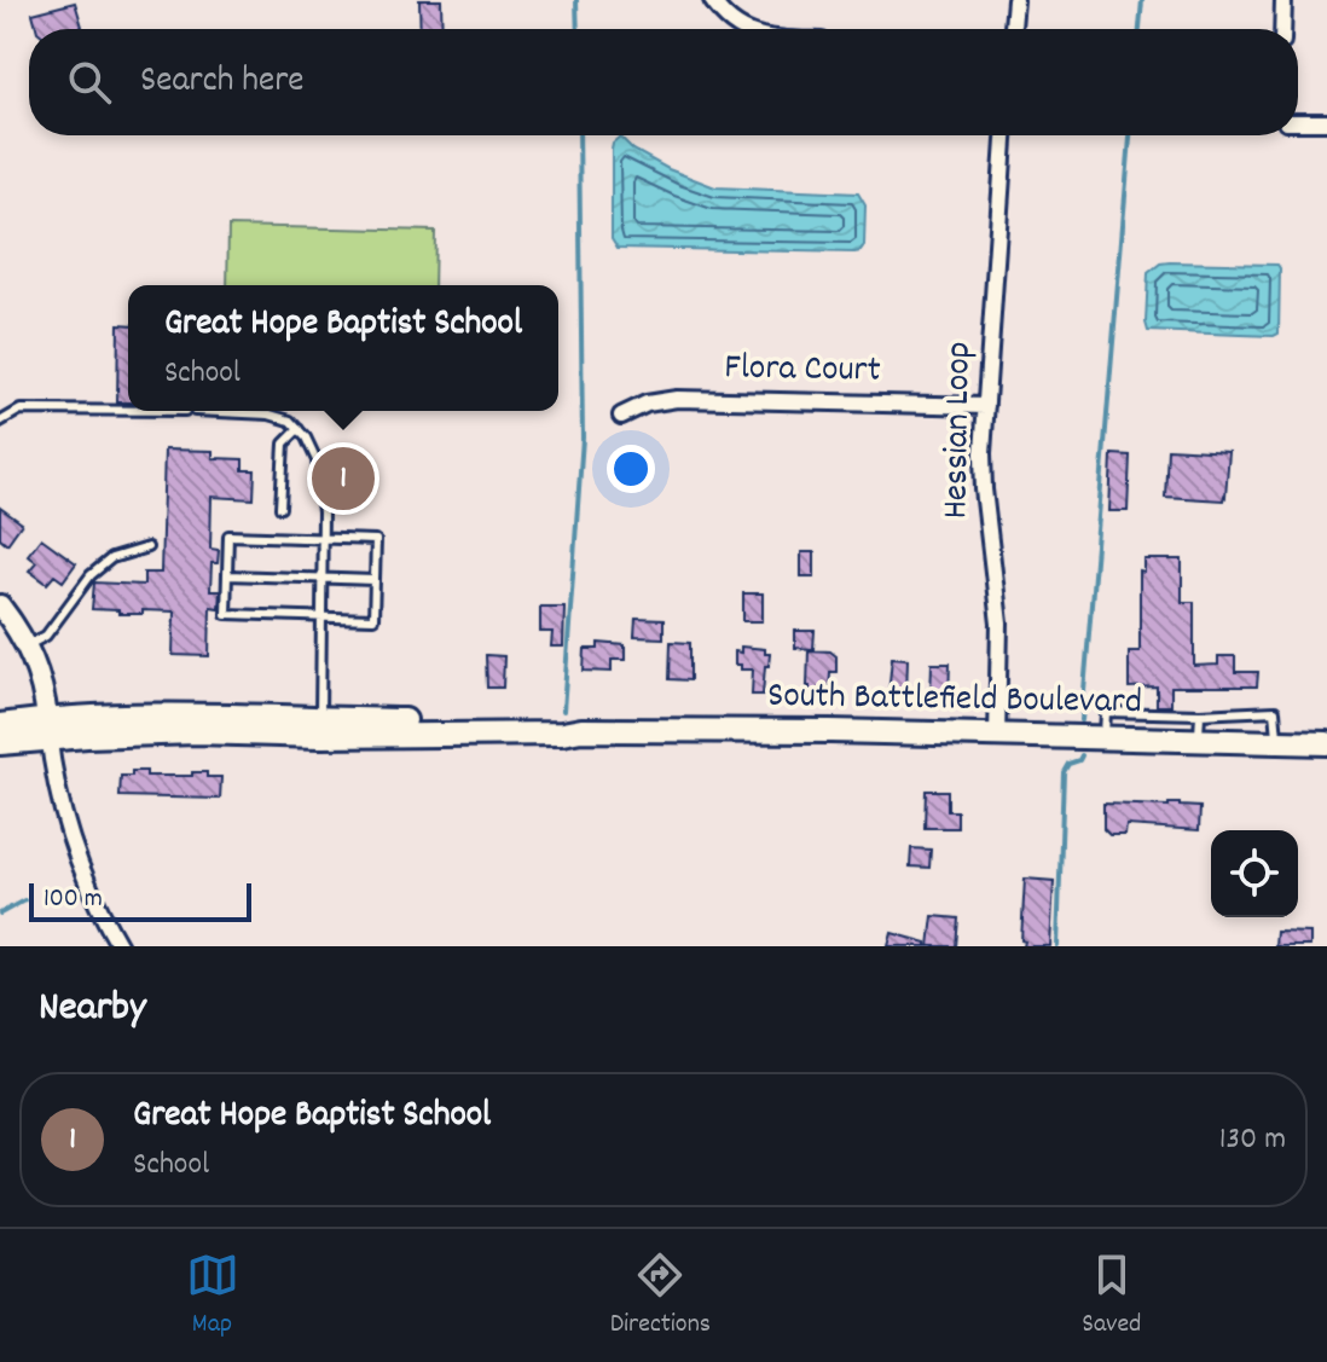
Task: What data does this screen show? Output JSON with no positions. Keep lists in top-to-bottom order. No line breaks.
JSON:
{"streets":{"main road":["South Battlefield Boulevard"],"street":["Flora Court","Hessian Loop"]},"crossings":[["Flora Court","Hessian Loop"],["Hessian Loop","South Battlefield Boulevard"]],"scale_bar":"100 m","page":{"search":"Search here","popup":["Great Hope Baptist School","School"],"pins":"1","scale":"100 m","heading":"Nearby","list":[{"mark":"1","name":"Great Hope Baptist School","note":"School","value":"130 m"}],"nav":["Map","Directions","Saved"]}}
